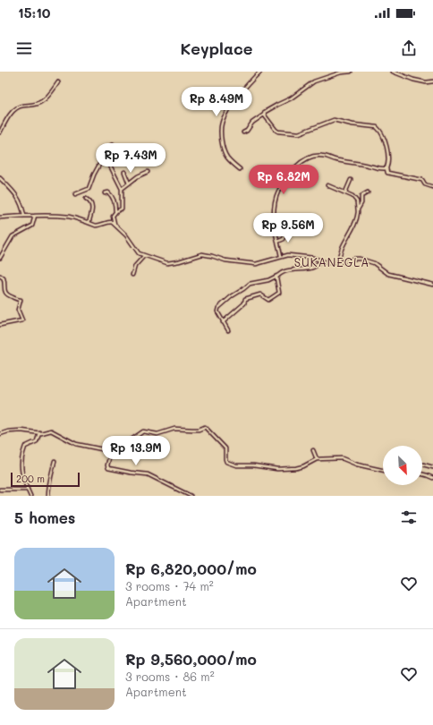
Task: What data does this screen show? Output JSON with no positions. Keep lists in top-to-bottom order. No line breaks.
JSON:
{"districts":["SUKANEGLA"],"scale_bar":"200 m","north":"bottom right","page":{"status":"15:10","header":"Keyplace","price":["Rp 8.49M","Rp 7.43M","Rp 6.82M","Rp 9.56M","Rp 13.9M"],"scale":"200 m","heading":"5 homes","list":[{"name":"Rp 6,820,000/mo","note":"3 rooms · 74 m² · Apartment"},{"name":"Rp 9,560,000/mo","note":"3 rooms · 86 m² · Apartment"}]}}
